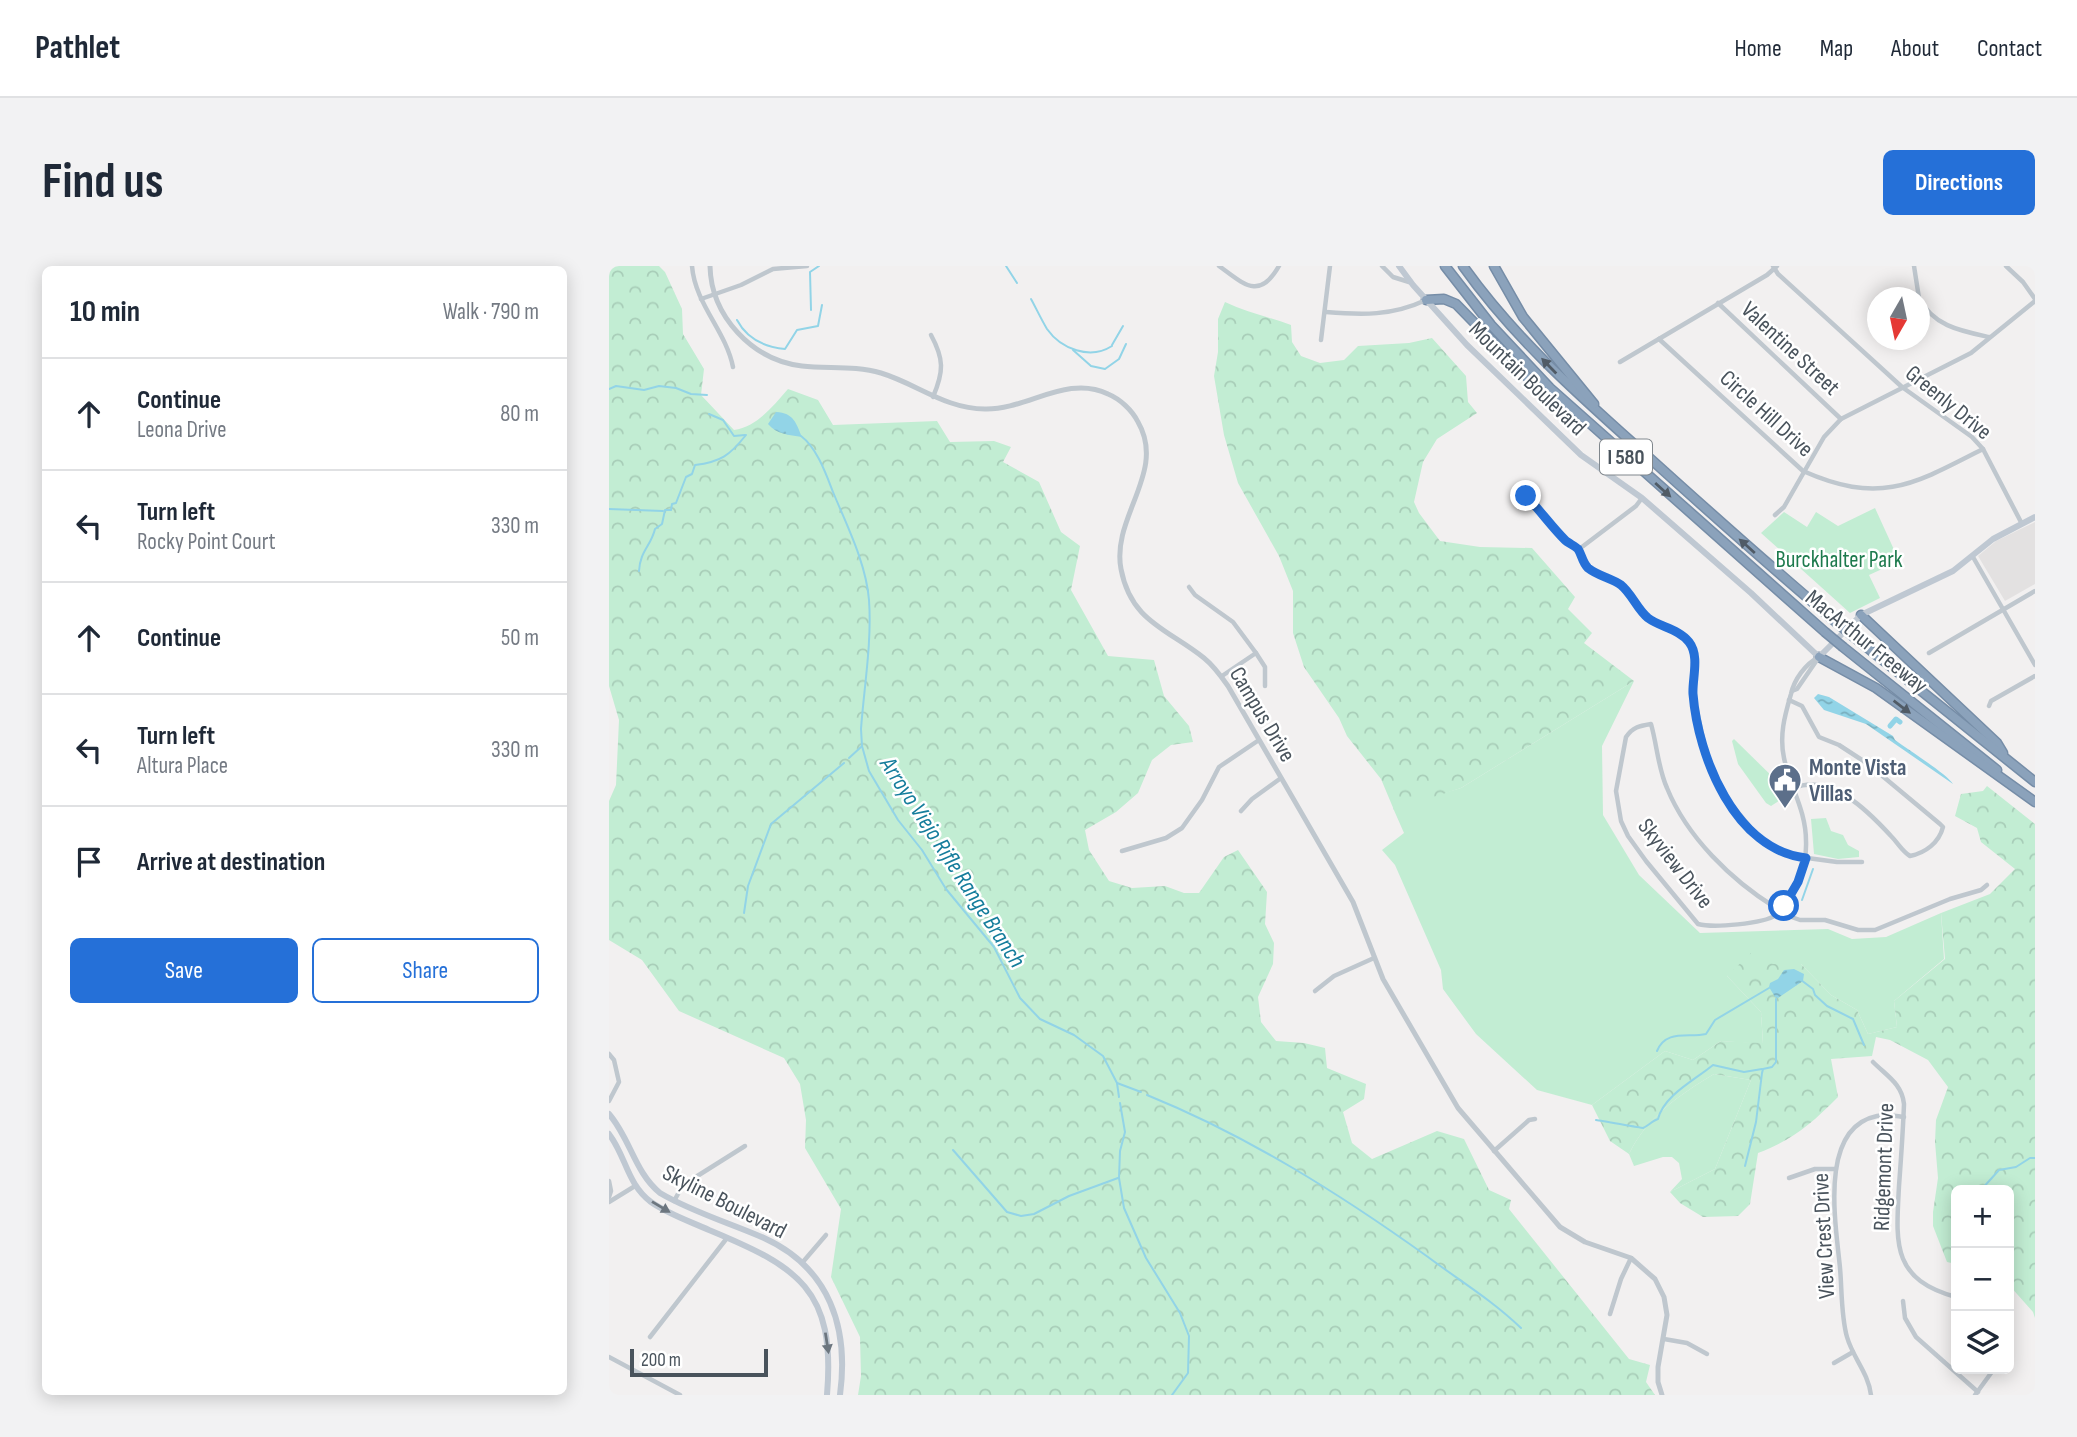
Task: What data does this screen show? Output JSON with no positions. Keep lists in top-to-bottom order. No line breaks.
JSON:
{"streets":{"highway":["I 580","MacArthur Freeway"],"main road":["Mountain Boulevard","Skyline Boulevard"],"street":["Valentine Street","Greenly Drive","Circle Hill Drive","Campus Drive","Skyview Drive","Ridgemont Drive","View Crest Drive"]},"crossings":[["Greenly Drive","Circle Hill Drive"],["Ridgemont Drive","View Crest Drive"]],"water":["Arroyo Viejo Rifle Range Branch"],"parks":["Burckhalter Park"],"places":{"public building":["Monte Vista Villas"]},"scale_bar":"200 m","north":"bottom","page":{"header":"Pathlet","nav":["Home","Map","About","Contact"],"buttons":["Directions",["Save","Share"]],"title":"Find us","heading":["10 min","Walk · 790 m"],"list":[["Continue","Leona Drive","80 m"],["Turn left","Rocky Point Court","330 m"],["Continue","50 m"],["Turn left","Altura Place","330 m"],"Arrive at destination"],"map_buttons":["+","−"],"scale":"200 m"}}
